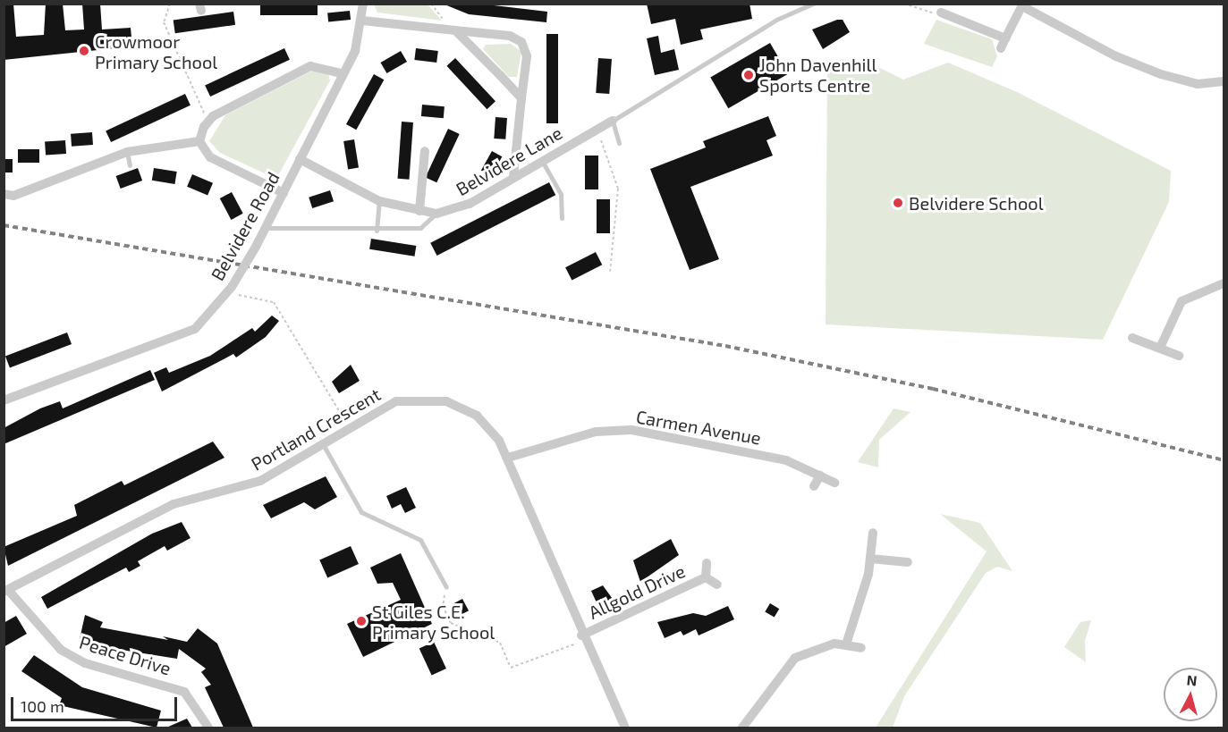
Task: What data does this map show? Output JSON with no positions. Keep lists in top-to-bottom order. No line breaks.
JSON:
{"streets":{"street":["Belvidere Lane","Belvidere Road","Carmen Avenue","Portland Crescent","Allgold Drive","Peace Drive"]},"crossings":[["Belvidere Lane","Belvidere Road"],["Carmen Avenue","Portland Crescent"],["Portland Crescent","Allgold Drive"],["Portland Crescent","Peace Drive"]],"places":["Crowmoor Primary School","John Davenhill Sports Centre","Belvidere School","St Giles C.E. Primary School"],"scale_bar":"100 m","north":"top"}
